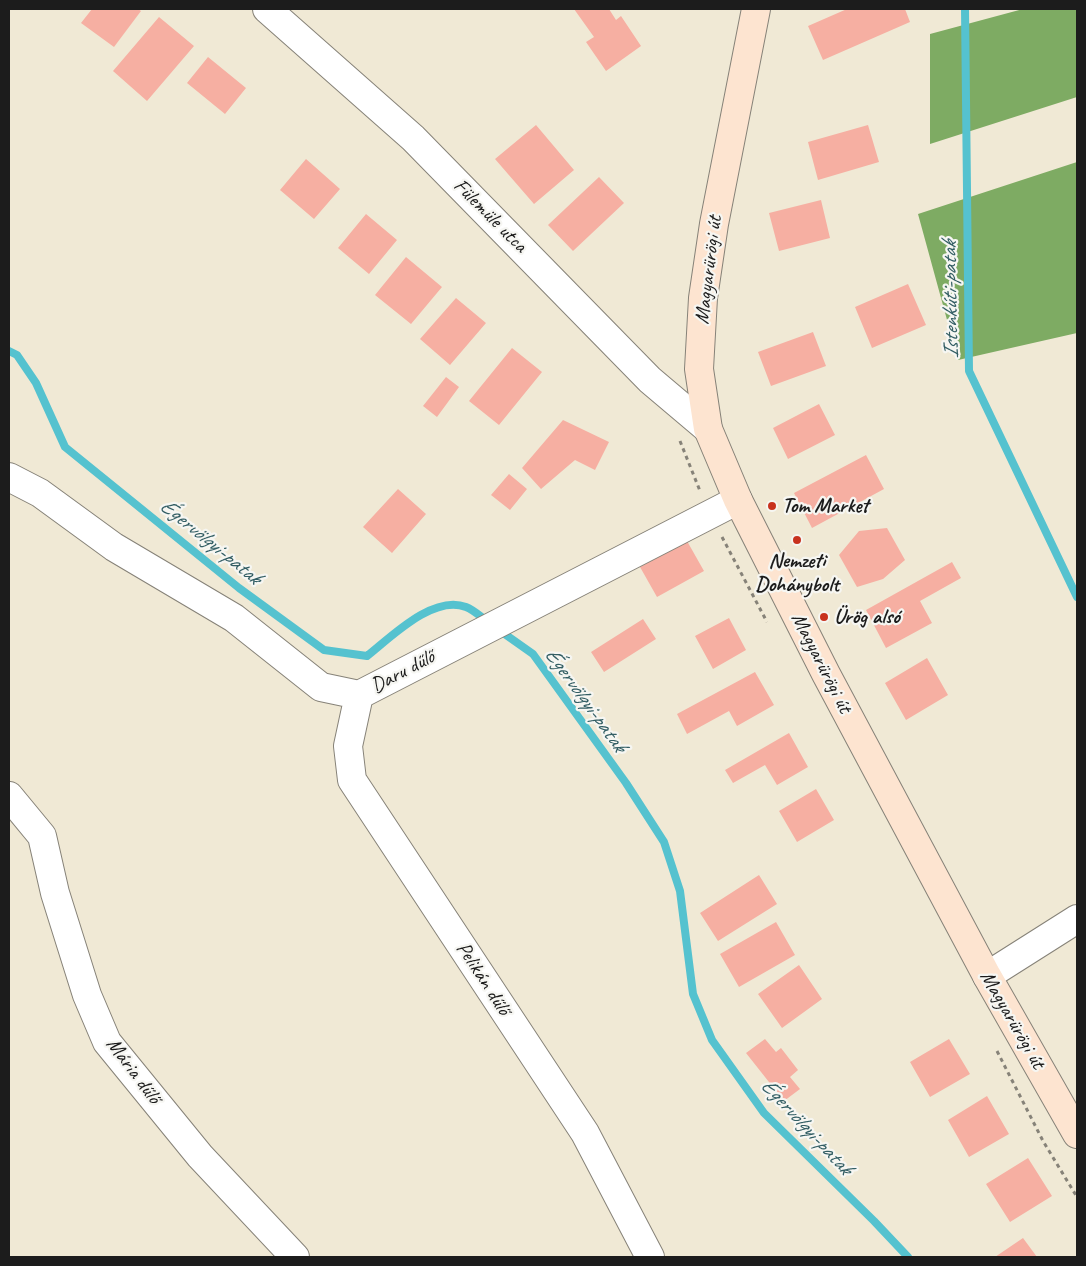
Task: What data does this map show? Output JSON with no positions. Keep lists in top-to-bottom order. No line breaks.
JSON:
{"streets":{"main road":["Magyarürögi út"],"street":["Fülemüle utca","Daru dűlő","Pelikán dűlő","Mária dűlő"]},"crossings":[["Fülemüle utca","Magyarürögi út"],["Magyarürögi út","Daru dűlő"],["Daru dűlő","Pelikán dűlő"]],"water":["Istenkúti-patak","Égervölgyi-patak"],"places":["Tom Market","Nemzeti Dohánybolt","Ürög alsó"]}
